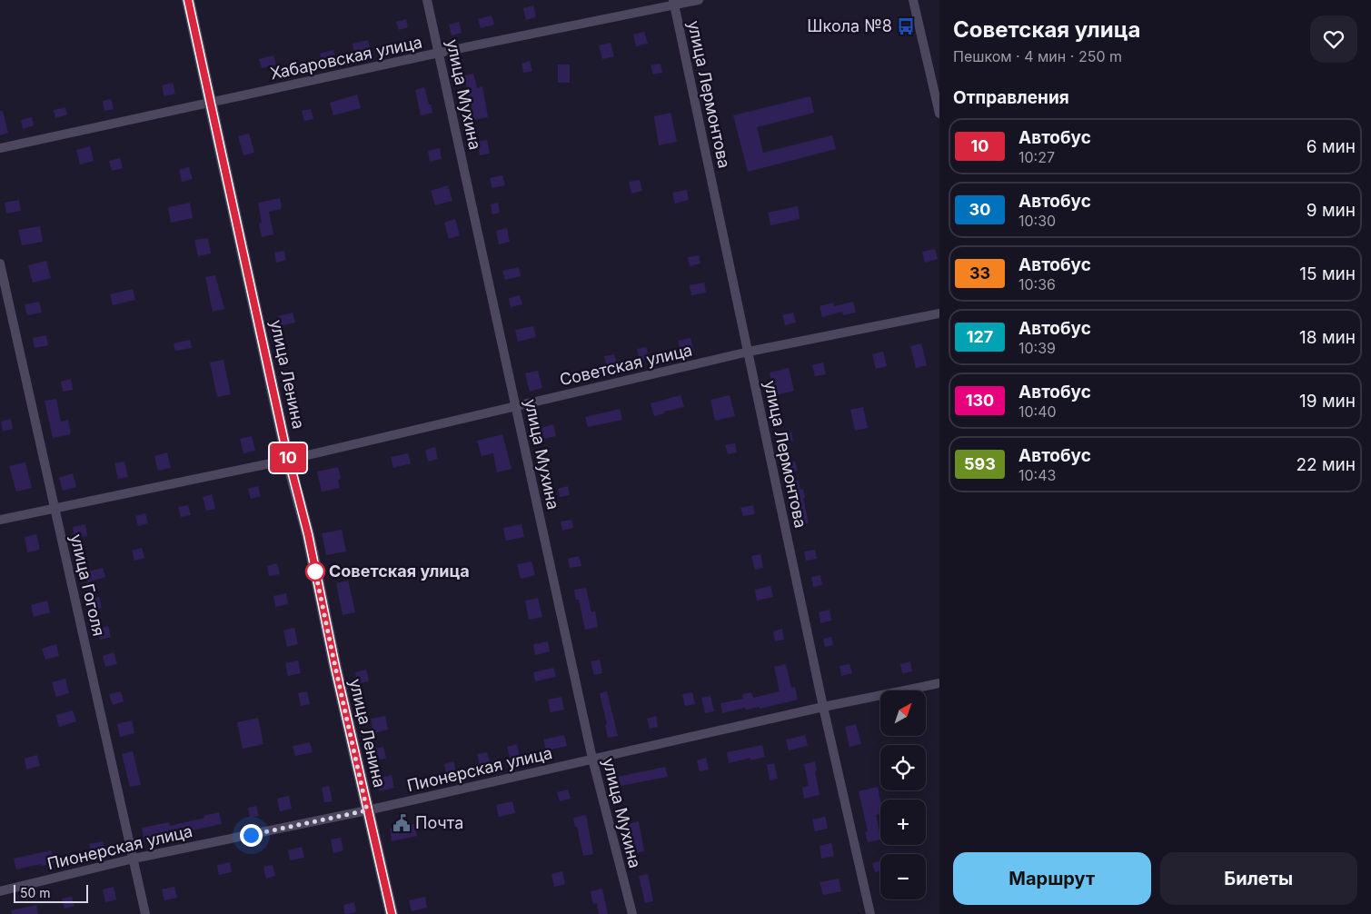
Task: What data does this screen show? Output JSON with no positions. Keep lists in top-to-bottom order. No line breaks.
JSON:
{"streets":{"main road":["улица Ленина"],"street":["Хабаровская улица","улица Мухина","улица Лермонтова","Советская улица","улица Гоголя","Пионерская улица"]},"crossings":[["Хабаровская улица","улица Мухина"],["Хабаровская улица","улица Лермонтова"],["Хабаровская улица","улица Ленина"],["улица Мухина","Советская улица"],["улица Мухина","Пионерская улица"],["улица Лермонтова","Советская улица"],["улица Лермонтова","Пионерская улица"],["Советская улица","улица Ленина"],["Советская улица","улица Гоголя"],["улица Ленина","Пионерская улица"],["улица Гоголя","Пионерская улица"]],"places":{"bus stop":["Школа №8"],"other":["Советская улица"],"public building":["Почта"]},"lines":["bus line 10"],"scale_bar":"50 m","north":"top right","page":{"on_map":"10","heading":[["Советская улица","Пешком · 4 мин · 250 m"],"Отправления"],"list":[{"mark":"10","name":"Автобус","note":"10:27","value":"6 мин"},{"mark":"30","name":"Автобус","note":"10:30","value":"9 мин"},{"mark":"33","name":"Автобус","note":"10:36","value":"15 мин"},{"mark":"127","name":"Автобус","note":"10:39","value":"18 мин"},{"mark":"130","name":"Автобус","note":"10:40","value":"19 мин"},{"mark":"593","name":"Автобус","note":"10:43","value":"22 мин"}],"map_buttons":["+","−"],"buttons":["Маршрут","Билеты"],"scale":"50 m"}}
